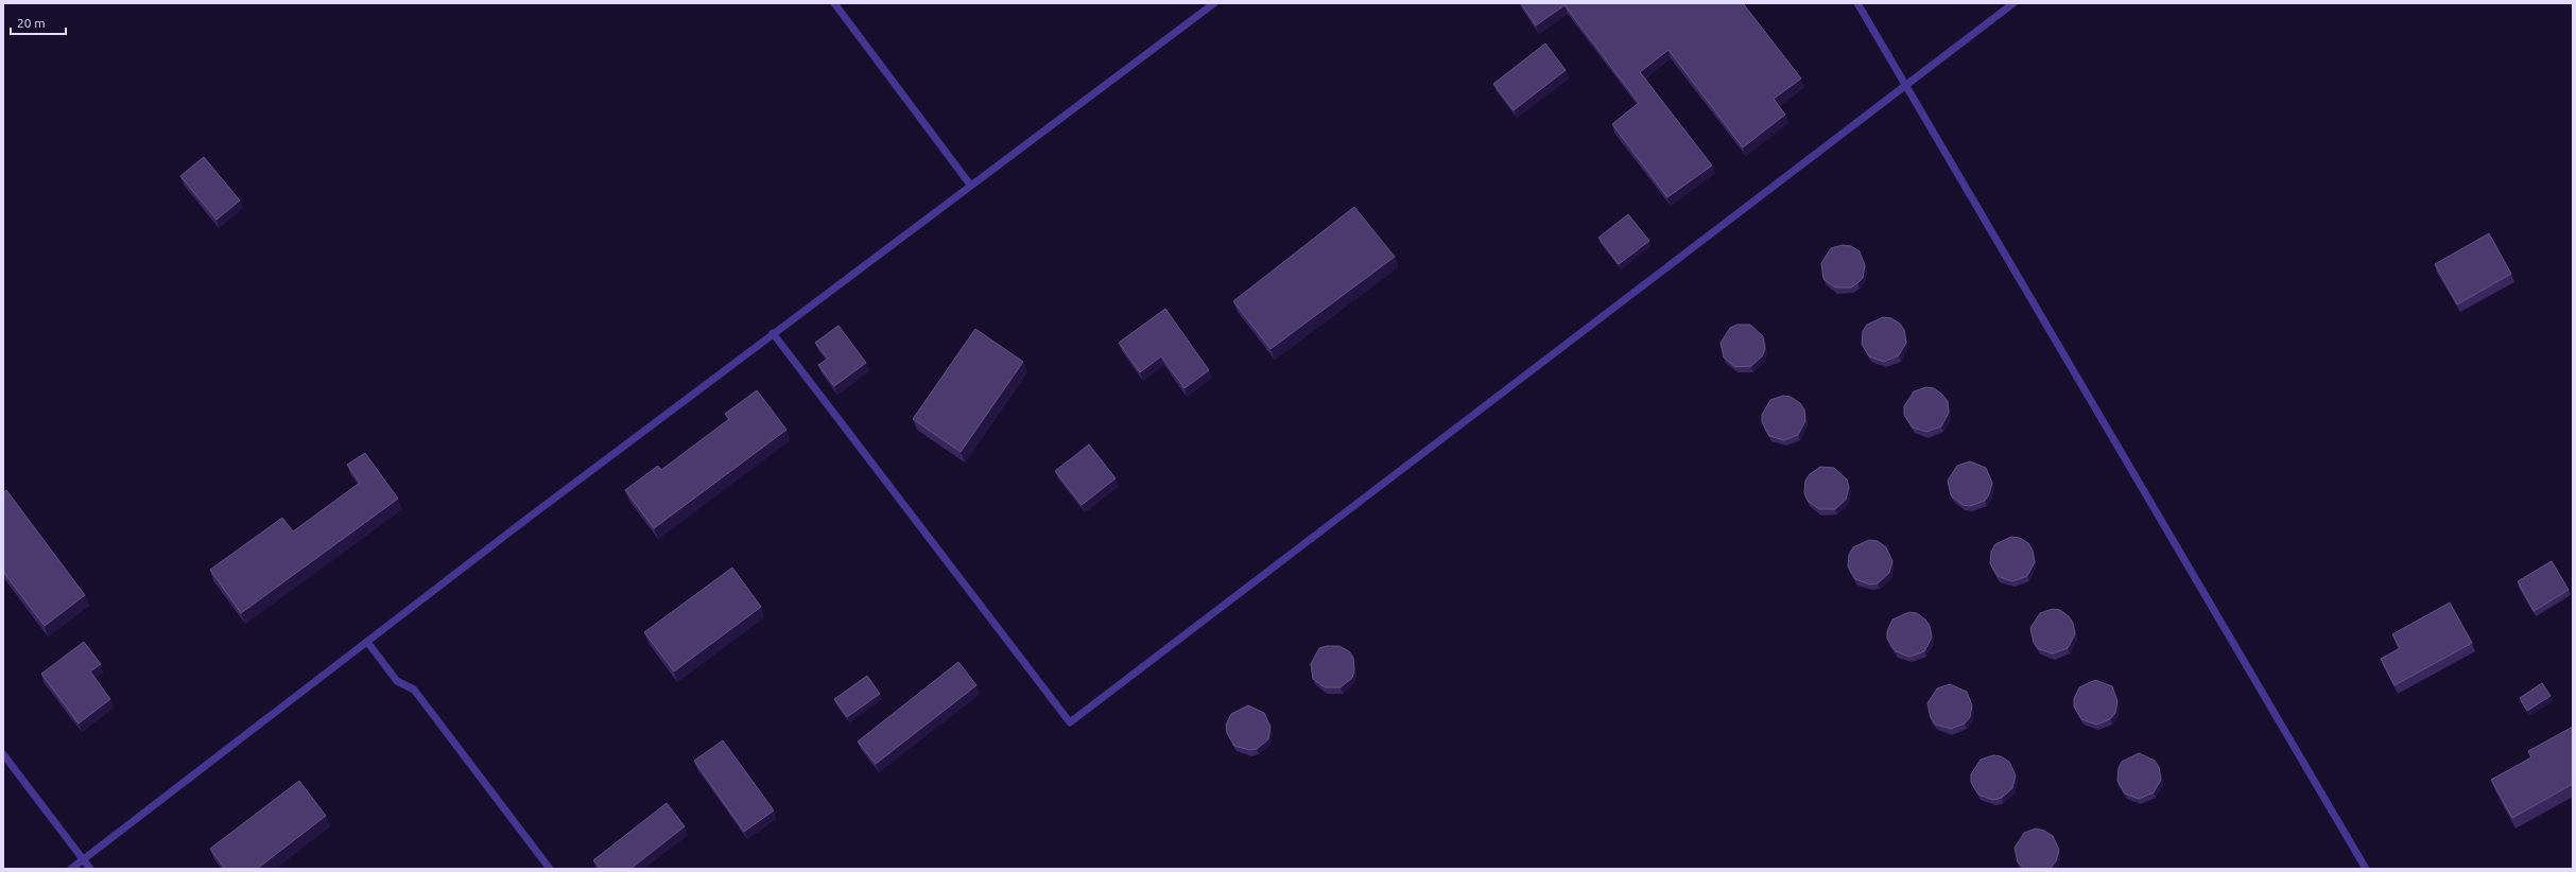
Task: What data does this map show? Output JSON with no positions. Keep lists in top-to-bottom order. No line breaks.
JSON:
{"scale_bar":"20 m"}
